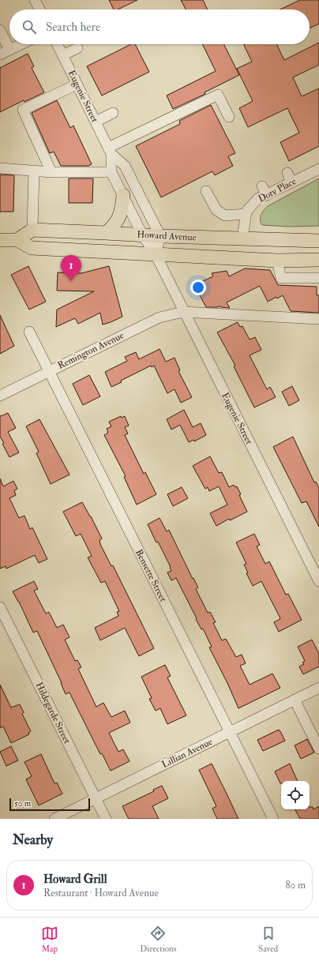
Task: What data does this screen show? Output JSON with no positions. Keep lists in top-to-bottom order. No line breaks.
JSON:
{"streets":{"main road":["Howard Avenue"],"street":["Eugenie Street","Doty Place","Remington Avenue","Bensette Street","Hildegarde Street","Lillian Avenue"]},"crossings":[["Eugenie Street","Howard Avenue"],["Eugenie Street","Remington Avenue"],["Doty Place","Howard Avenue"],["Remington Avenue","Bensette Street"],["Bensette Street","Lillian Avenue"],["Hildegarde Street","Lillian Avenue"]],"scale_bar":"50 m","page":{"search":"Search here","pins":"1","scale":"50 m","heading":"Nearby","list":[{"mark":"1","name":"Howard Grill","note":"Restaurant · Howard Avenue","value":"80 m"}],"nav":["Map","Directions","Saved"]}}
